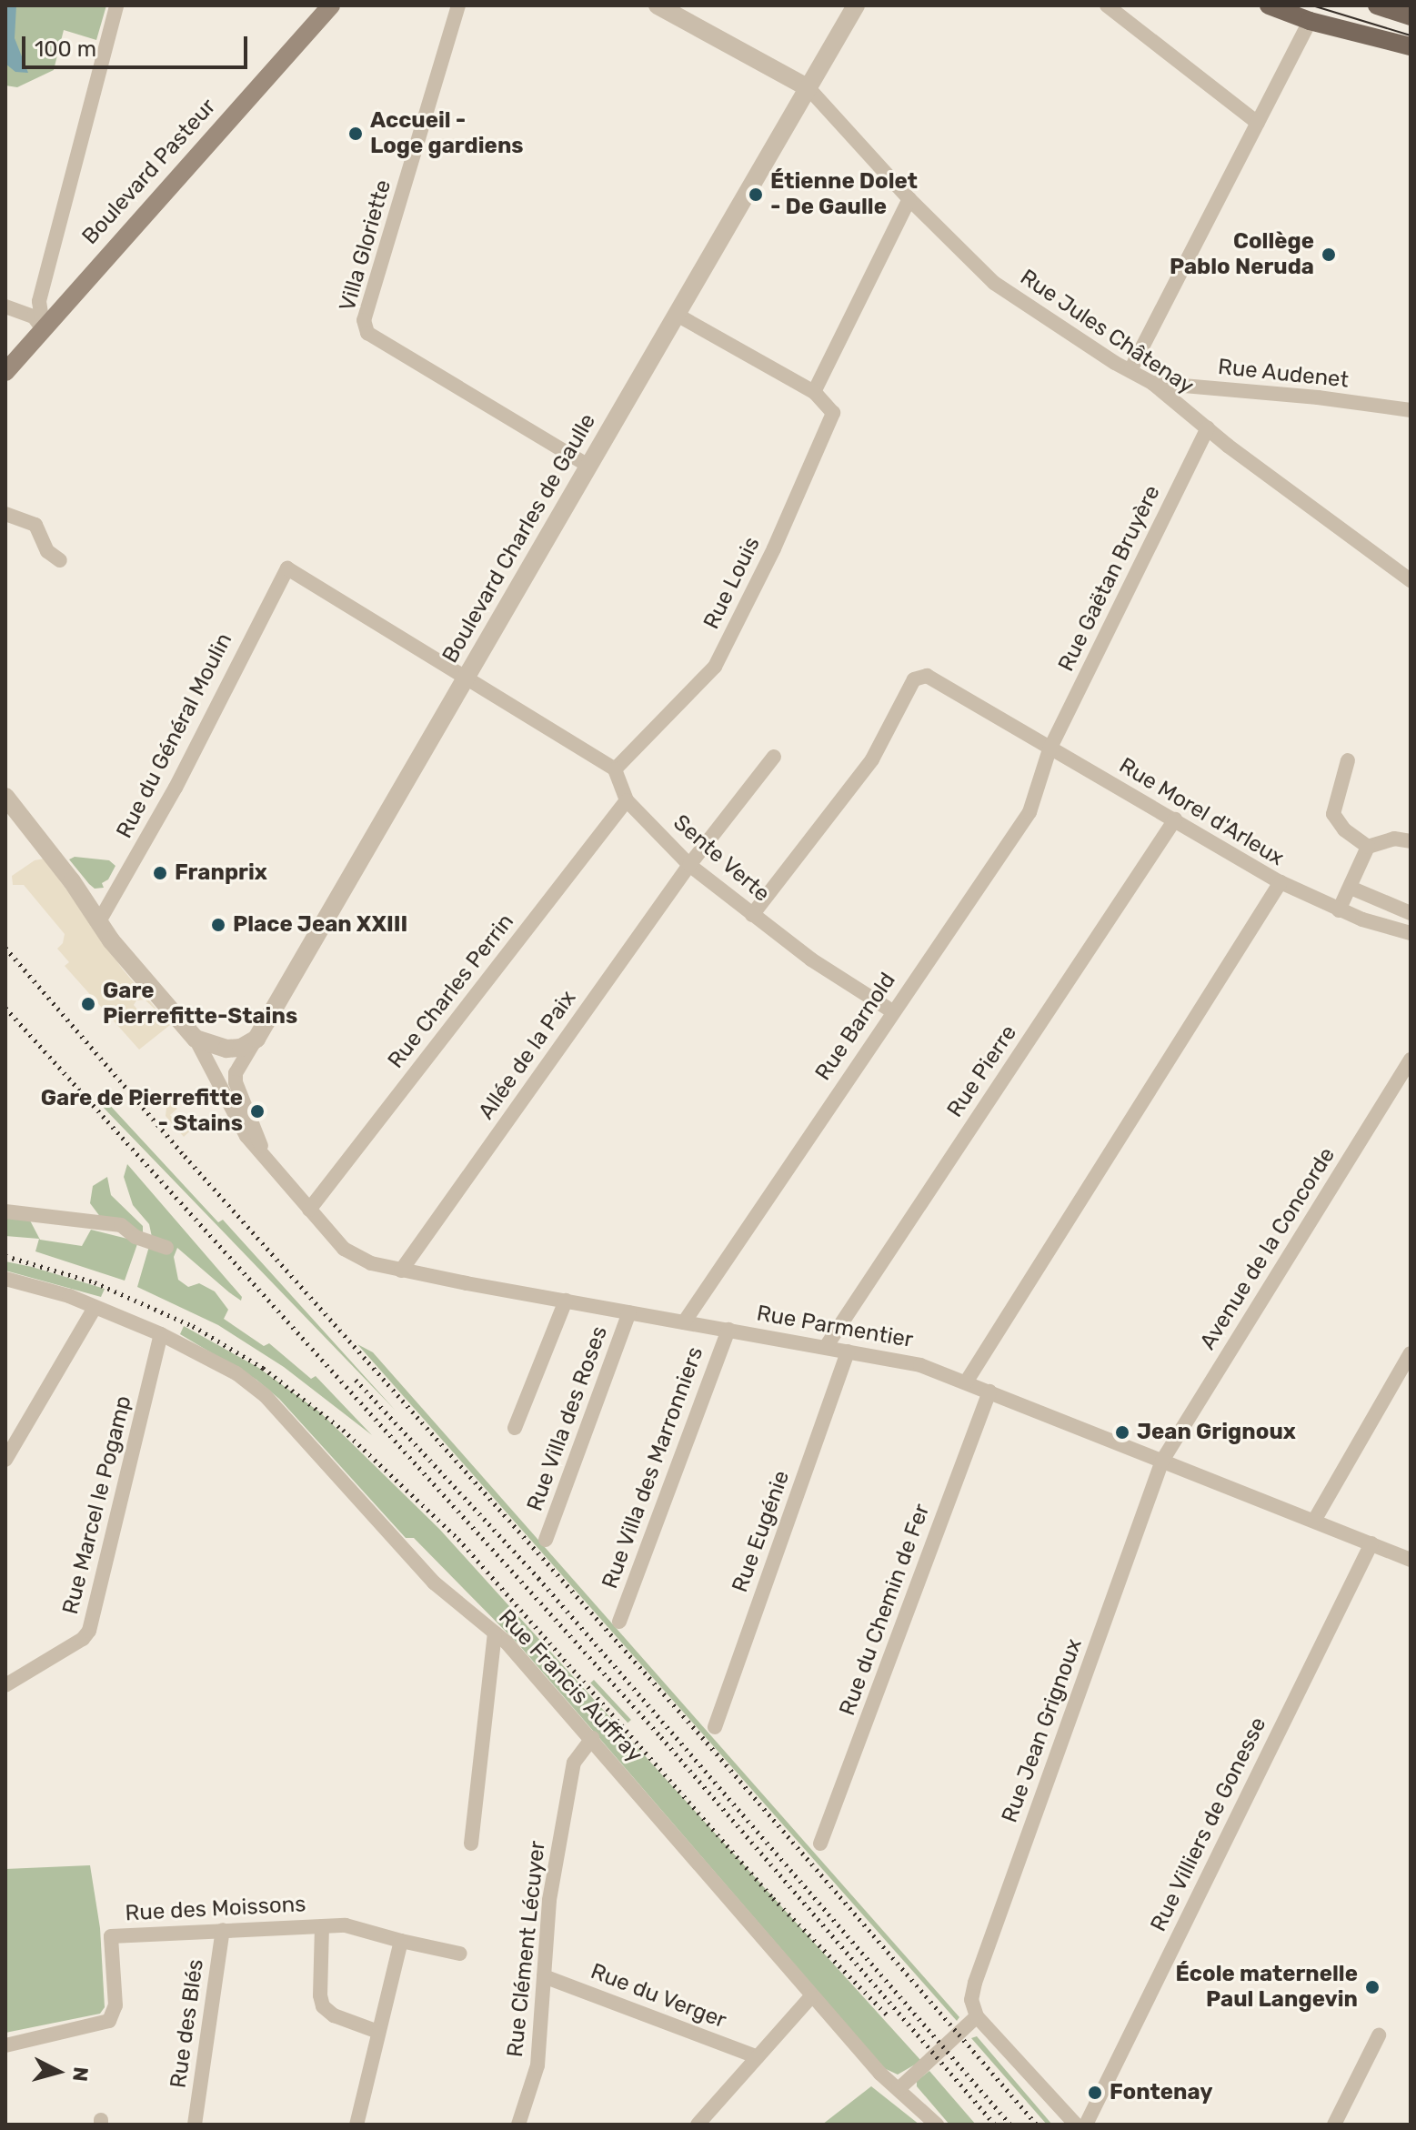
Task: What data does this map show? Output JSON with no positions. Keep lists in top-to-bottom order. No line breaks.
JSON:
{"streets":{"main road":["Boulevard Pasteur"],"street":["Villa Gloriette","Rue Jules Châtenay","Rue Audenet","Boulevard Charles de Gaulle","Rue Gaëtan Bruyère","Rue Louis","Rue du Général Moulin","Rue Morel d'Arleux","Sente Verte","Rue Charles Perrin","Rue Barnold","Allée de la Paix","Rue Pierre","Avenue de la Concorde","Rue Parmentier","Rue Villa des Roses","Rue Villa des Marronniers","Rue Marcel le Pogamp","Rue Eugénie","Rue du Chemin de Fer","Rue Francis Auffray","Rue Jean Grignoux","Rue Villiers de Gonesse","Rue des Moissons","Rue Clément Lécuyer","Rue du Verger","Rue des Blés"]},"crossings":[["Villa Gloriette","Boulevard Charles de Gaulle"],["Rue Jules Châtenay","Rue Audenet"],["Rue Jules Châtenay","Boulevard Charles de Gaulle"],["Rue Jules Châtenay","Rue Gaëtan Bruyère"],["Boulevard Charles de Gaulle","Rue du Général Moulin"],["Boulevard Charles de Gaulle","Rue Parmentier"],["Rue Gaëtan Bruyère","Rue Morel d'Arleux"],["Rue Gaëtan Bruyère","Rue Barnold"],["Rue Louis","Sente Verte"],["Rue Morel d'Arleux","Sente Verte"],["Rue Morel d'Arleux","Rue Barnold"],["Rue Morel d'Arleux","Rue Pierre"],["Rue Morel d'Arleux","Rue Parmentier"],["Sente Verte","Rue Charles Perrin"],["Sente Verte","Rue Barnold"],["Sente Verte","Allée de la Paix"],["Rue Charles Perrin","Rue Parmentier"],["Rue Barnold","Rue Parmentier"],["Allée de la Paix","Rue Parmentier"],["Rue Pierre","Rue Parmentier"],["Avenue de la Concorde","Rue Parmentier"],["Avenue de la Concorde","Rue Jean Grignoux"],["Rue Parmentier","Rue Villa des Roses"],["Rue Parmentier","Rue Villa des Marronniers"],["Rue Parmentier","Rue Eugénie"],["Rue Parmentier","Rue du Chemin de Fer"],["Rue Parmentier","Rue Jean Grignoux"],["Rue Parmentier","Rue Villiers de Gonesse"],["Rue Marcel le Pogamp","Rue Francis Auffray"],["Rue Francis Auffray","Rue Clément Lécuyer"],["Rue des Moissons","Rue des Blés"],["Rue Clément Lécuyer","Rue du Verger"]],"places":["Accueil - Loge gardiens","Étienne Dolet - De Gaulle","Collège Pablo Neruda","Franprix","Place Jean XXIII","Gare Pierrefitte-Stains","Gare de Pierrefitte - Stains","Jean Grignoux","École maternelle Paul Langevin","Fontenay"],"scale_bar":"100 m","north":"right"}
